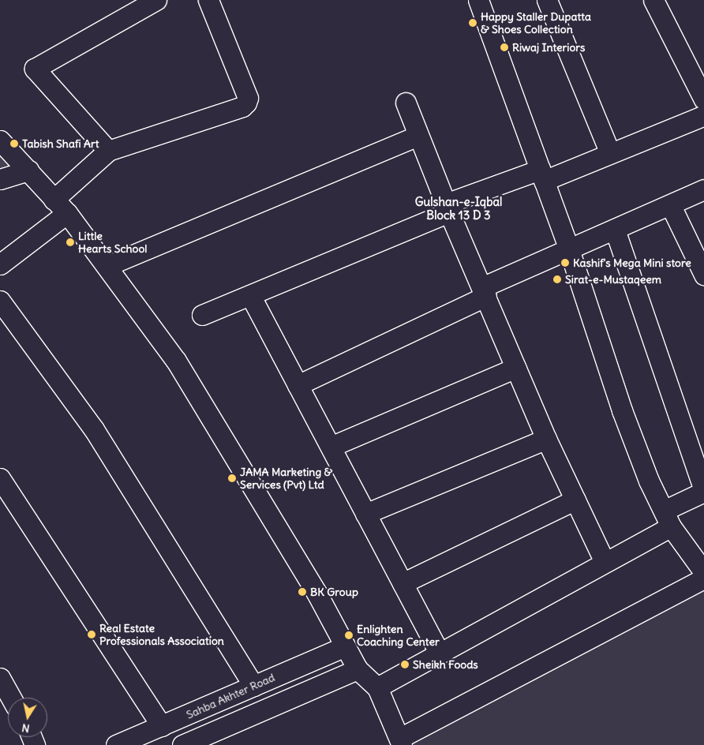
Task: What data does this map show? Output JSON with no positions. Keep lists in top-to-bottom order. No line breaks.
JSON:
{"streets":{"street":["Sahba Akhter Road"]},"districts":["Gulshan-e-Iqbal Block 13 D 3"],"places":["Happy Staller Dupatta & Shoes Collection","Riwaj Interiors","Tabish Shafi Art","Little Hearts School","Kashif's Mega Mini store","Sirat-e-Mustaqeem","JAMA Marketing & Services (Pvt) Ltd","BK Group","Real Estate Professionals Association","Enlighten Coaching Center","Sheikh Foods"],"north":"bottom"}
